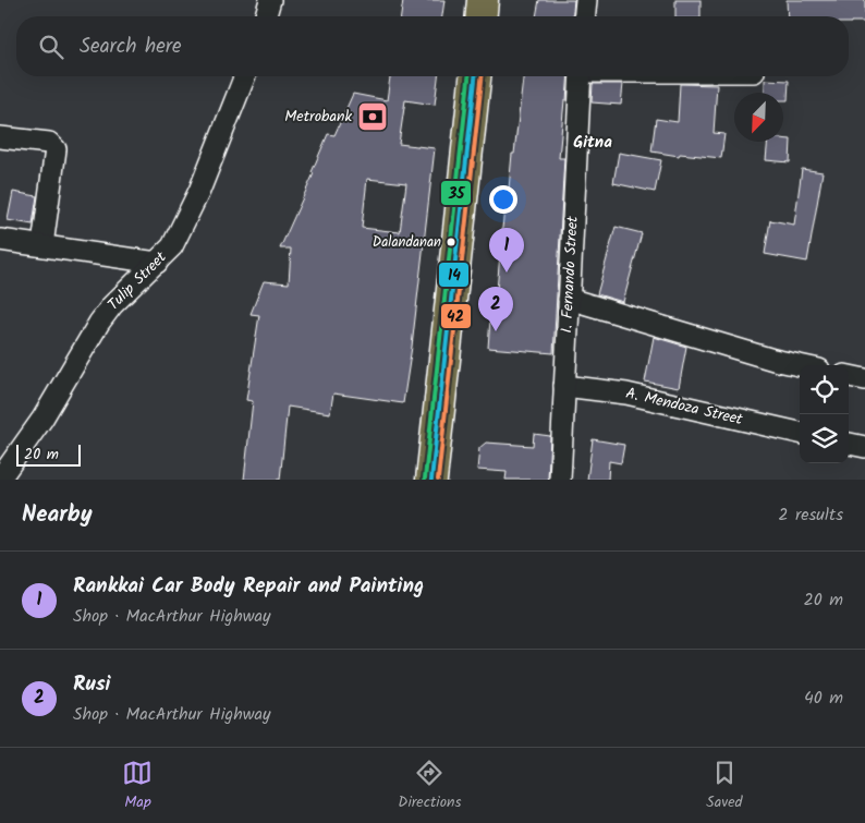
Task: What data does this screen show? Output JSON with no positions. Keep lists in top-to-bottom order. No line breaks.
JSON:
{"streets":{"street":["I. Fernando Street","Tulip Street","A. Mendoza Street"]},"crossings":[["I. Fernando Street","A. Mendoza Street"]],"districts":["Gitna"],"places":{"bank":["Metrobank"],"other":["Dalandanan"]},"lines":["transit line 14","transit line 42","transit line 35"],"scale_bar":"20 m","north":"bottom left","page":{"search":"Search here","pins":["1","2"],"scale":"20 m","heading":["Nearby","2 results"],"list":[{"mark":"1","name":"Rankkai Car Body Repair and Painting","note":"Shop · MacArthur Highway","value":"20 m"},{"mark":"2","name":"Rusi","note":"Shop · MacArthur Highway","value":"40 m"}],"nav":["Map","Directions","Saved"]}}
